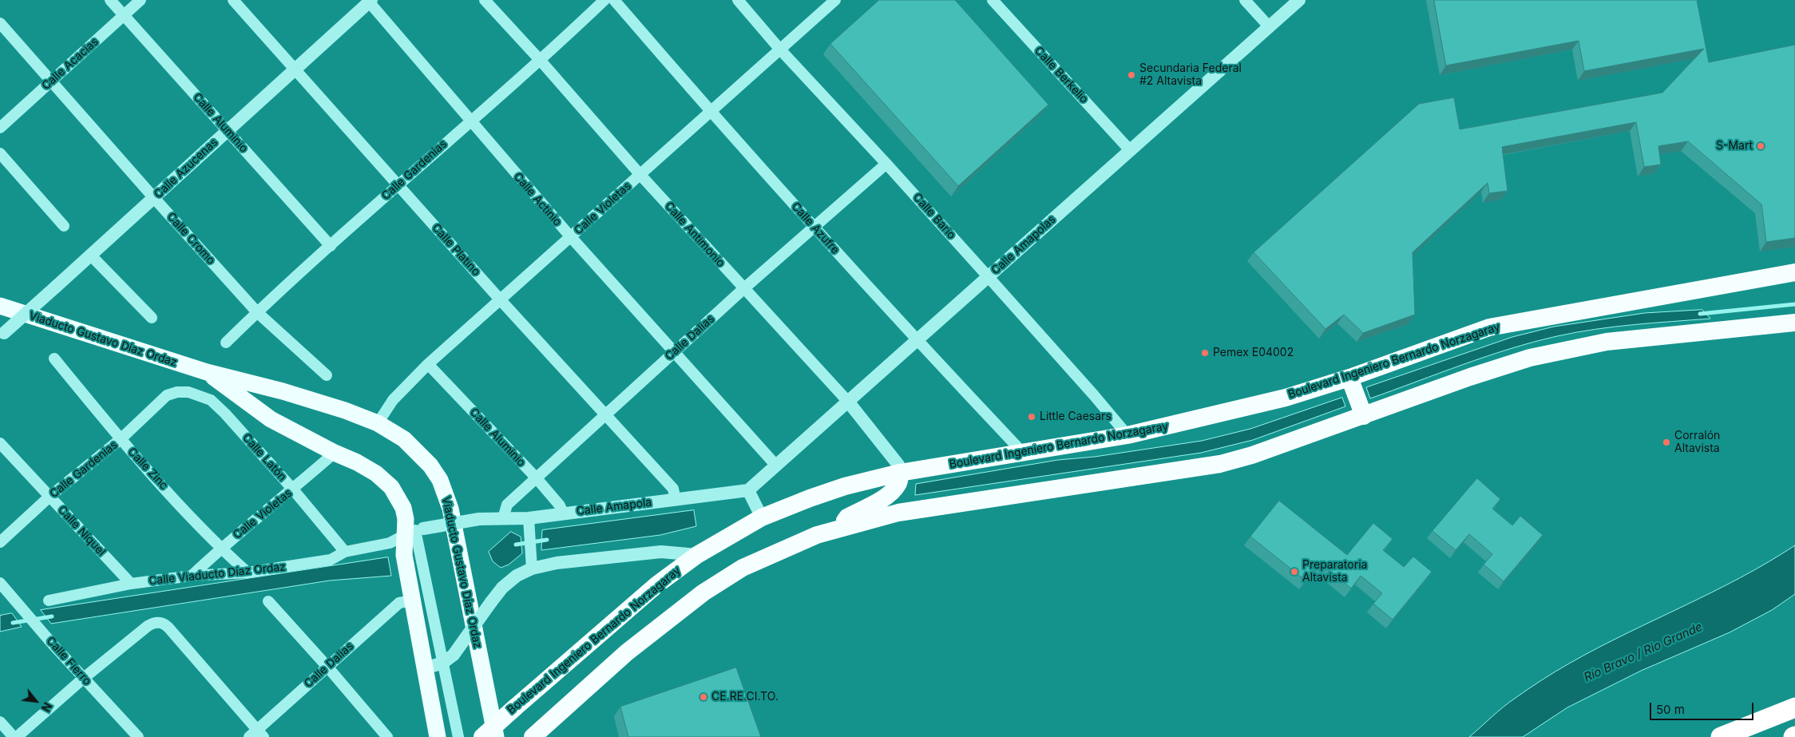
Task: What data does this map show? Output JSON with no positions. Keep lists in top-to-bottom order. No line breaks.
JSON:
{"streets":{"highway":["Boulevard Ingeniero Bernardo Norzagaray"],"main road":["Viaducto Gustavo Díaz Ordaz"],"street":["Calle Acacias","Calle Berkelio","Calle Aluminio","Calle Azucenas","Calle Gardenias","Calle Actinio","Calle Violetas","Calle Bario","Calle Azufre","Calle Antimonio","Calle Cromo","Calle Amapolas","Calle Platino","Calle Dalias","Calle Latón","Calle Zinc","Calle Amapola","Calle Níquel","Calle Viaducto Díaz Ordaz","Calle Fierro"]},"crossings":[["Calle Acacias","Calle Aluminio"],["Calle Acacias","Calle Cromo"],["Calle Berkelio","Calle Amapolas"],["Calle Aluminio","Calle Azucenas"],["Calle Aluminio","Calle Gardenias"],["Calle Aluminio","Calle Violetas"],["Calle Aluminio","Calle Dalias"],["Calle Aluminio","Calle Amapola"],["Calle Azucenas","Calle Actinio"],["Calle Azucenas","Calle Cromo"],["Calle Azucenas","Calle Platino"],["Calle Gardenias","Calle Actinio"],["Calle Gardenias","Calle Antimonio"],["Calle Gardenias","Calle Cromo"],["Calle Gardenias","Calle Platino"],["Calle Gardenias","Calle Latón"],["Calle Gardenias","Calle Zinc"],["Calle Gardenias","Calle Níquel"],["Calle Actinio","Calle Violetas"],["Calle Actinio","Calle Amapolas"],["Calle Actinio","Calle Dalias"],["Calle Violetas","Calle Bario"],["Calle Violetas","Calle Azufre"],["Calle Violetas","Calle Antimonio"],["Calle Violetas","Calle Platino"],["Calle Violetas","Viaducto Gustavo Díaz Ordaz"],["Calle Violetas","Calle Latón"],["Calle Violetas","Calle Zinc"],["Calle Violetas","Calle Viaducto Díaz Ordaz"],["Calle Bario","Calle Amapolas"],["Calle Bario","Calle Dalias"],["Calle Bario","Boulevard Ingeniero Bernardo Norzagaray"],["Calle Azufre","Calle Amapolas"],["Calle Azufre","Calle Dalias"],["Calle Azufre","Boulevard Ingeniero Bernardo Norzagaray"],["Calle Antimonio","Calle Amapolas"],["Calle Antimonio","Calle Dalias"],["Calle Antimonio","Boulevard Ingeniero Bernardo Norzagaray"],["Calle Amapolas","Calle Amapola"],["Calle Platino","Calle Dalias"],["Calle Platino","Calle Amapola"],["Calle Dalias","Viaducto Gustavo Díaz Ordaz"],["Calle Dalias","Calle Amapola"],["Viaducto Gustavo Díaz Ordaz","Calle Amapola"],["Viaducto Gustavo Díaz Ordaz","Calle Viaducto Díaz Ordaz"],["Calle Latón","Calle Viaducto Díaz Ordaz"],["Calle Zinc","Calle Viaducto Díaz Ordaz"],["Calle Amapola","Calle Viaducto Díaz Ordaz"],["Calle Níquel","Calle Viaducto Díaz Ordaz"]],"water":["Río Bravo / Rio Grande"],"places":["Secundaria Federal #2 Altavista","S-Mart","Pemex E04002","Little Caesars","Corralón Altavista","Preparatoria Altavista","CE.RE.CI.TO."],"scale_bar":"50 m","north":"bottom right"}
